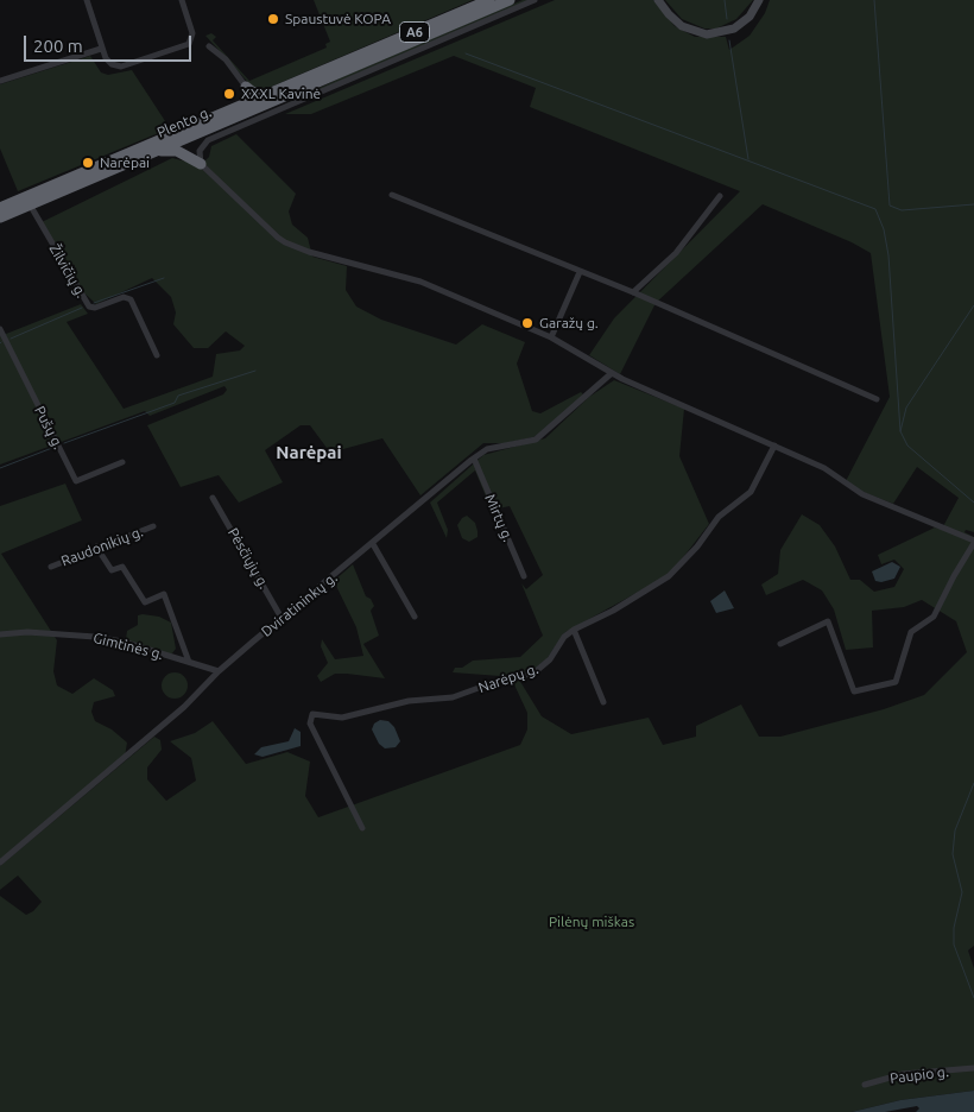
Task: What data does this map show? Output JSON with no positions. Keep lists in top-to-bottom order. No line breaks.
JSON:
{"streets":{"highway":["A6","Plento g."],"street":["Žilvičių g.","Pušų g.","Mirtų g.","Raudonikių g.","Pėsčiųjų g.","Dviratininkų g.","Gimtinės g.","Narėpų g.","Paupio g."]},"crossings":[["Plento g.","Žilvičių g."],["Mirtų g.","Dviratininkų g."],["Pėsčiųjų g.","Dviratininkų g."],["Dviratininkų g.","Gimtinės g."]],"districts":["Narėpai"],"parks":["Pilėnų miškas"],"places":["Spaustuvė KOPA","XXXL Kavinė","Narėpai","Garažų g."],"scale_bar":"200 m"}
